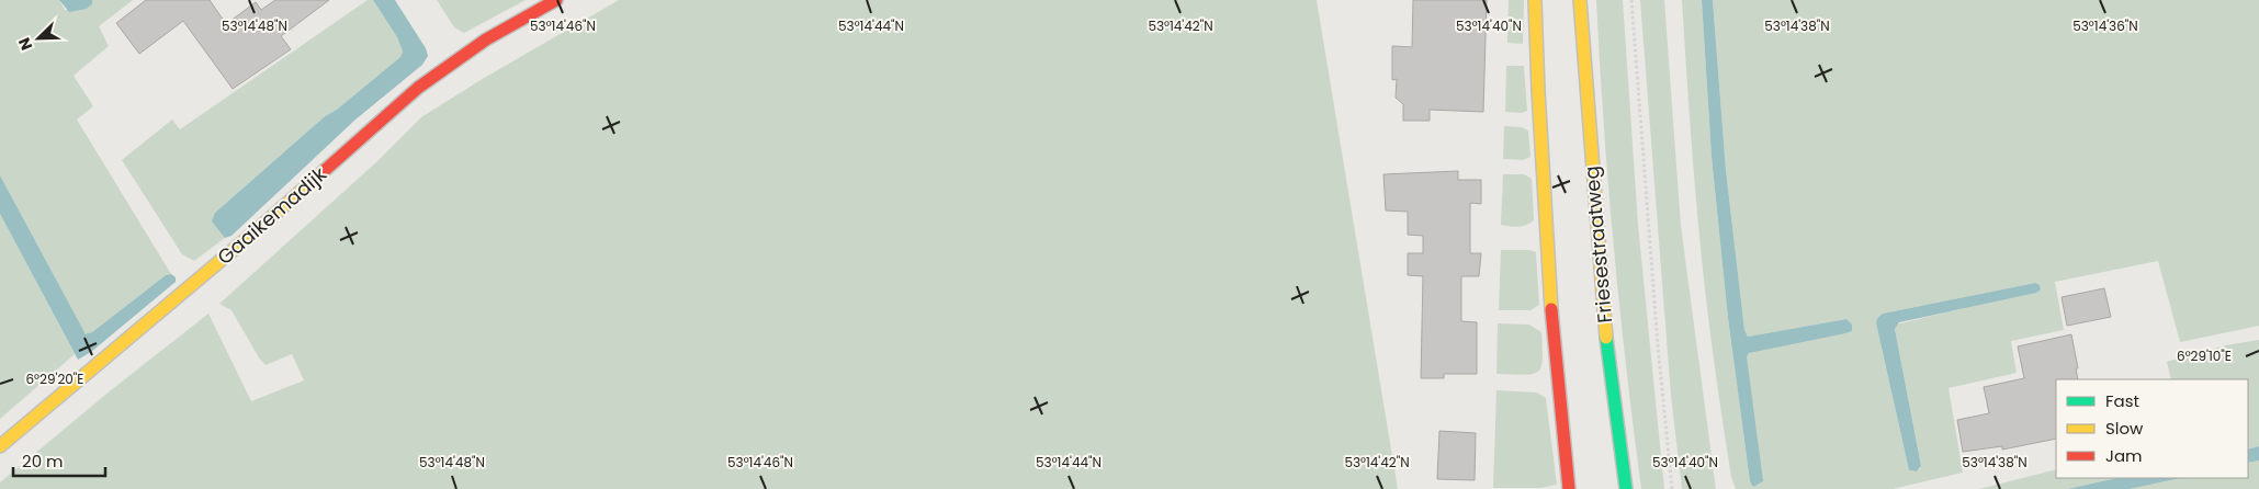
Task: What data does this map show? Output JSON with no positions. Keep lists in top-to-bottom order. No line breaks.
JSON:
{"streets":{"street":["Gaaikemadijk","Friesestraatweg"]},"legend":["Fast","Slow","Jam"],"scale_bar":"20 m","north":"bottom left","coordinates":["53°14'48\"N","53°14'46\"N","53°14'44\"N","53°14'42\"N","53°14'40\"N","53°14'38\"N","53°14'36\"N","6°29'10\"E","6°29'20\"E"]}
